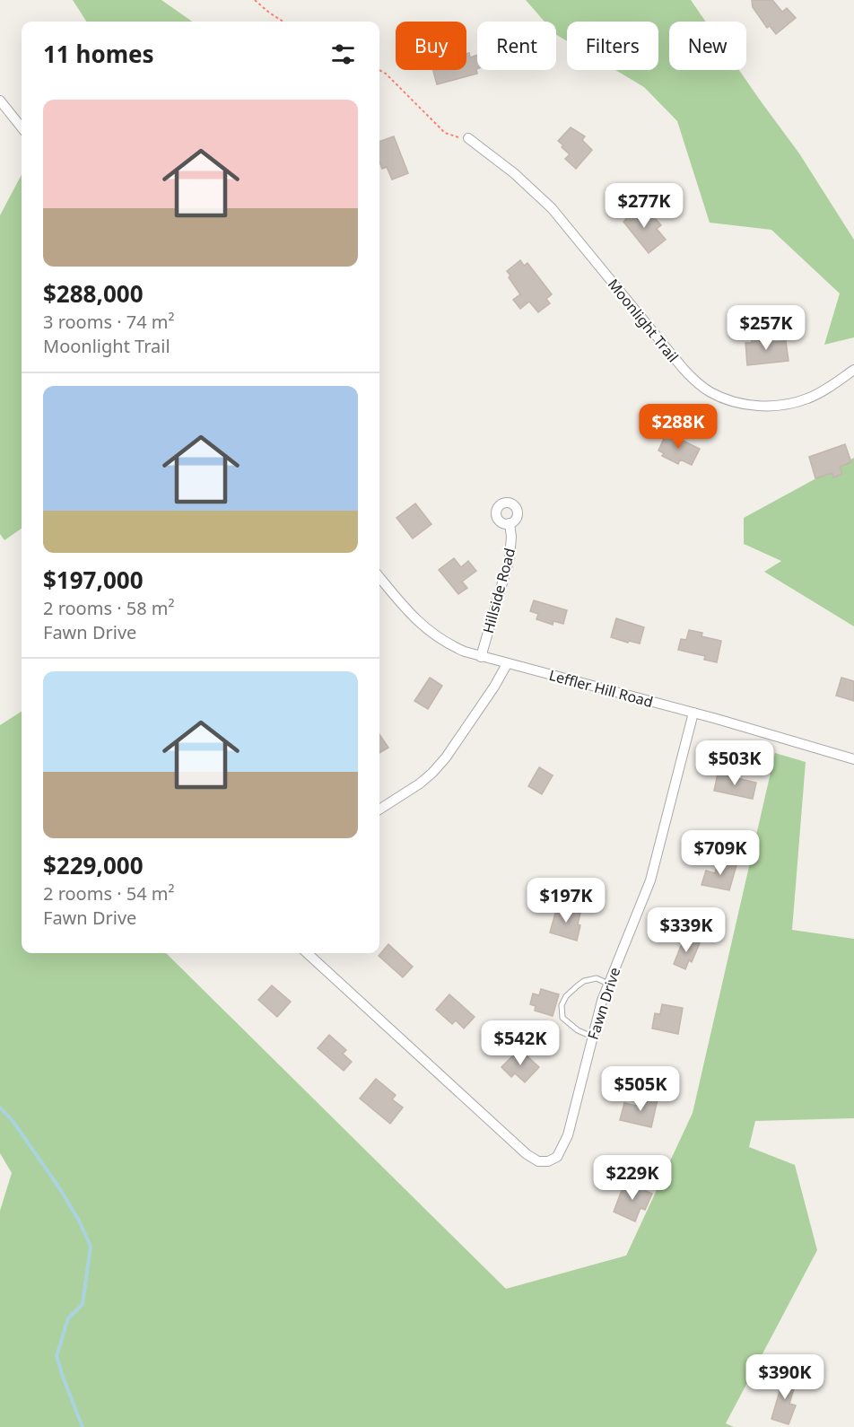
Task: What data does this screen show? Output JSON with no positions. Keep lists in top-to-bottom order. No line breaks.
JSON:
{"streets":{"street":["Moonlight Trail","Hillside Road","Leffler Hill Road","Fawn Drive"]},"crossings":[["Hillside Road","Leffler Hill Road"],["Leffler Hill Road","Fawn Drive"]],"page":{"chip":["Buy","Rent","Filters","New"],"heading":"11 homes","list":[{"name":"$288,000","note":"3 rooms · 74 m² · Moonlight Trail"},{"name":"$197,000","note":"2 rooms · 58 m² · Fawn Drive"},{"name":"$229,000","note":"2 rooms · 54 m² · Fawn Drive"}],"price":["$277K","$257K","$288K","$503K","$709K","$197K","$339K","$542K","$505K","$229K","$390K"]}}
